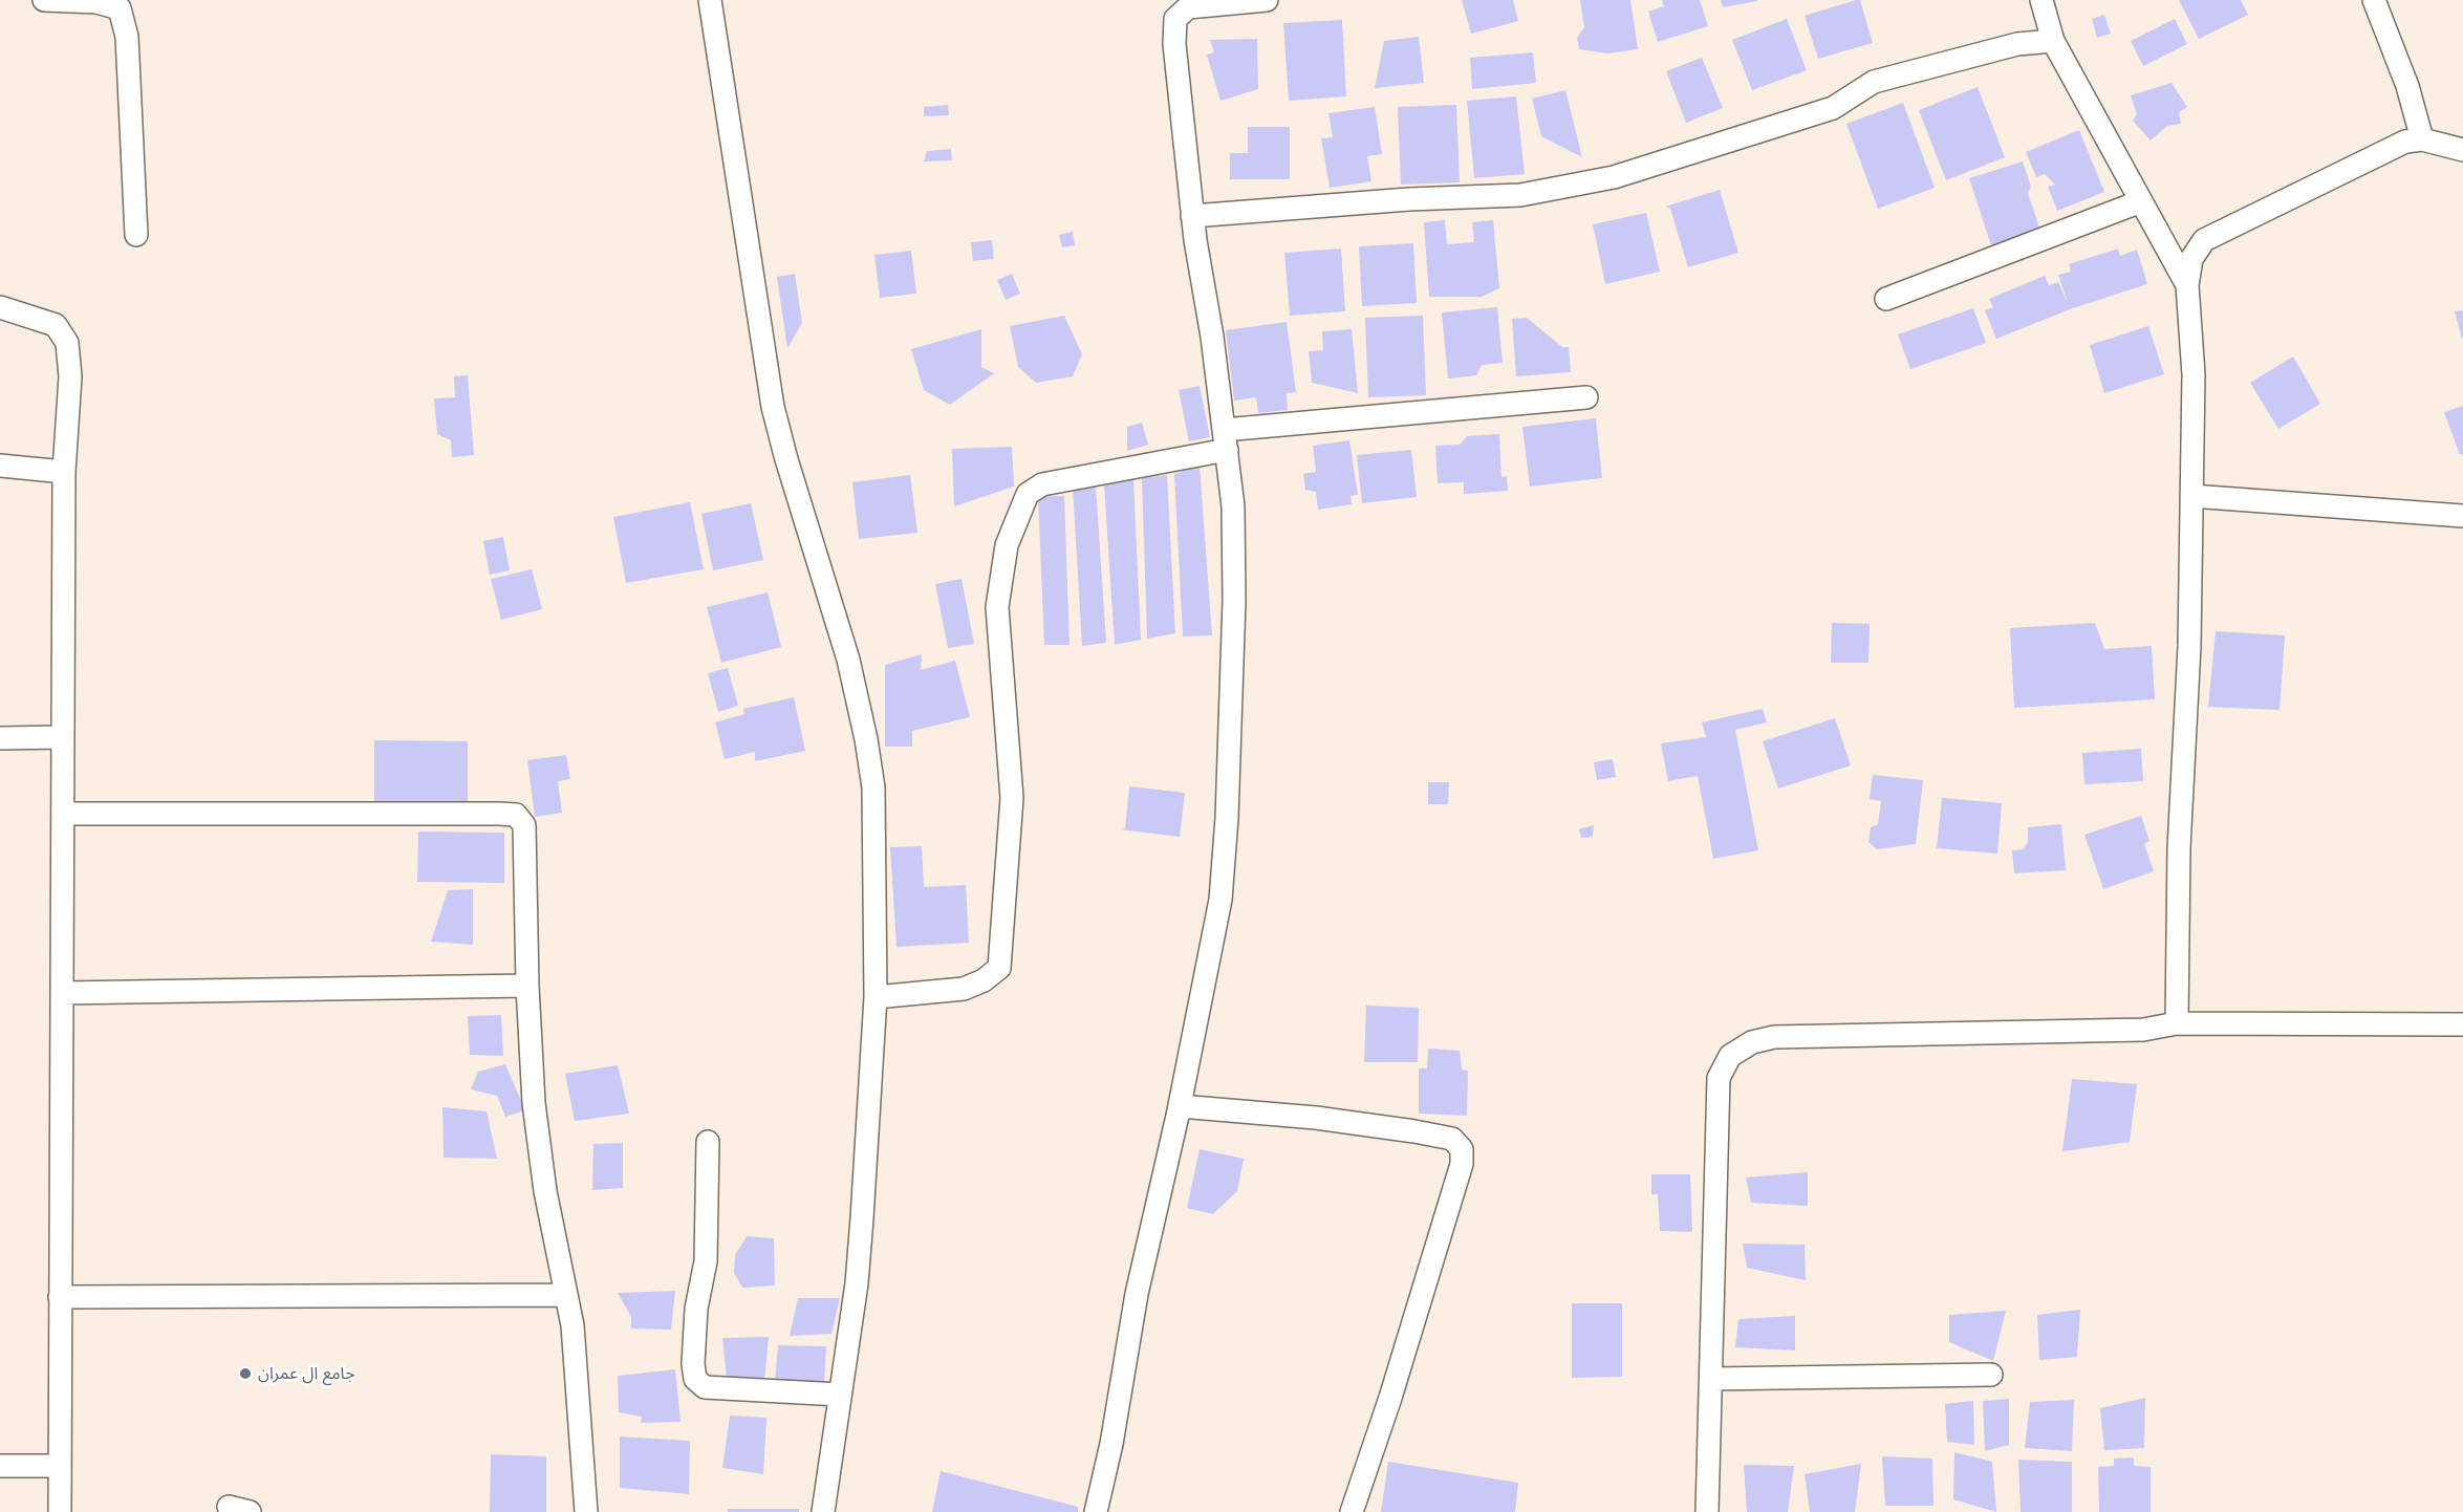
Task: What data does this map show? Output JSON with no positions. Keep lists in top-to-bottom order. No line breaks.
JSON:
{"places":["جامع ال عمران"]}
